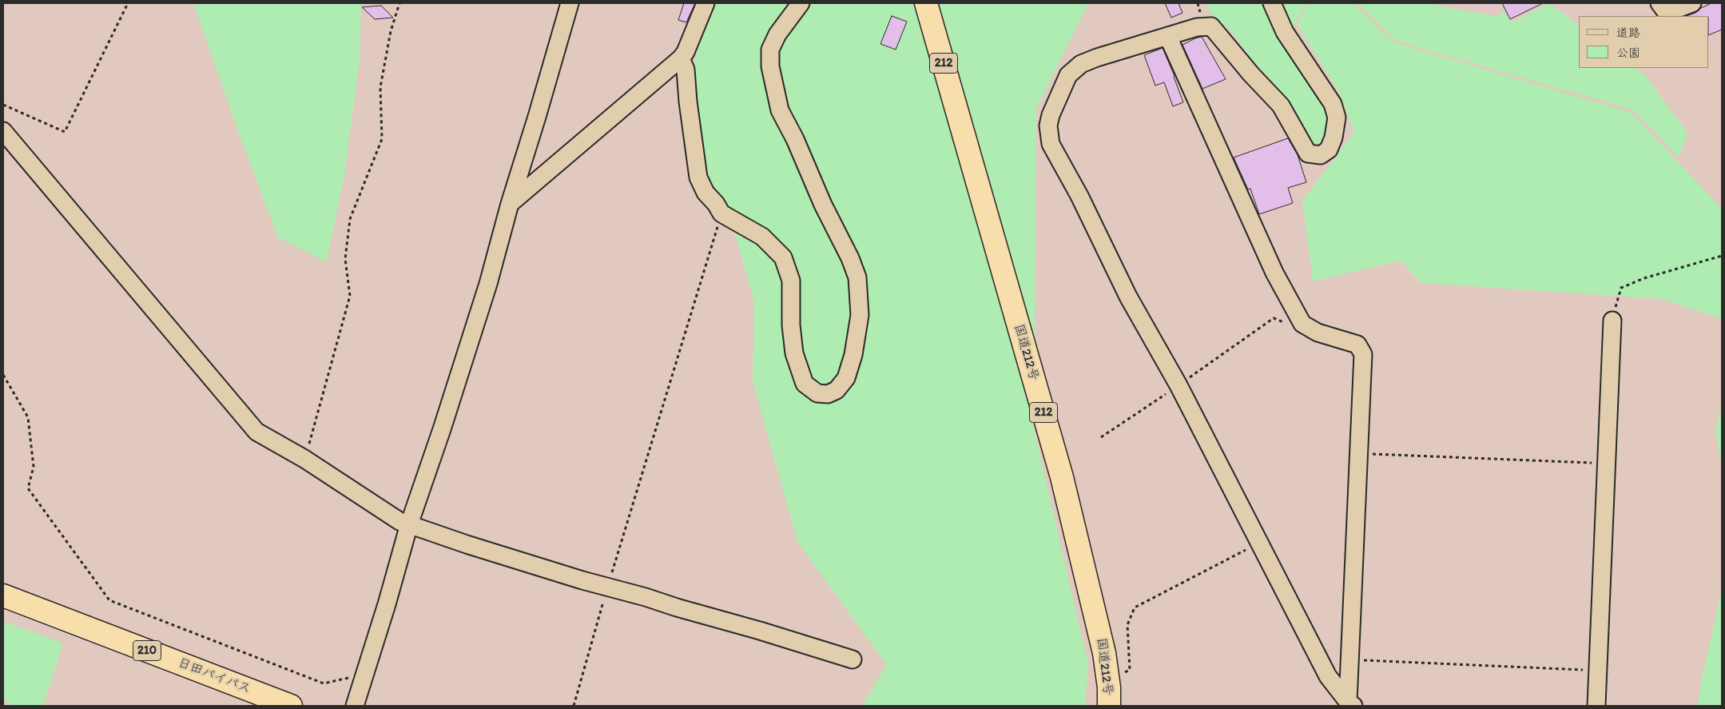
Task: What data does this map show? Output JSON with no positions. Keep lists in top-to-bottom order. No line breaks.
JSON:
{"streets":{"highway":["212","国道212号","210","日田バイパス"]},"legend":["道路","公園"]}
